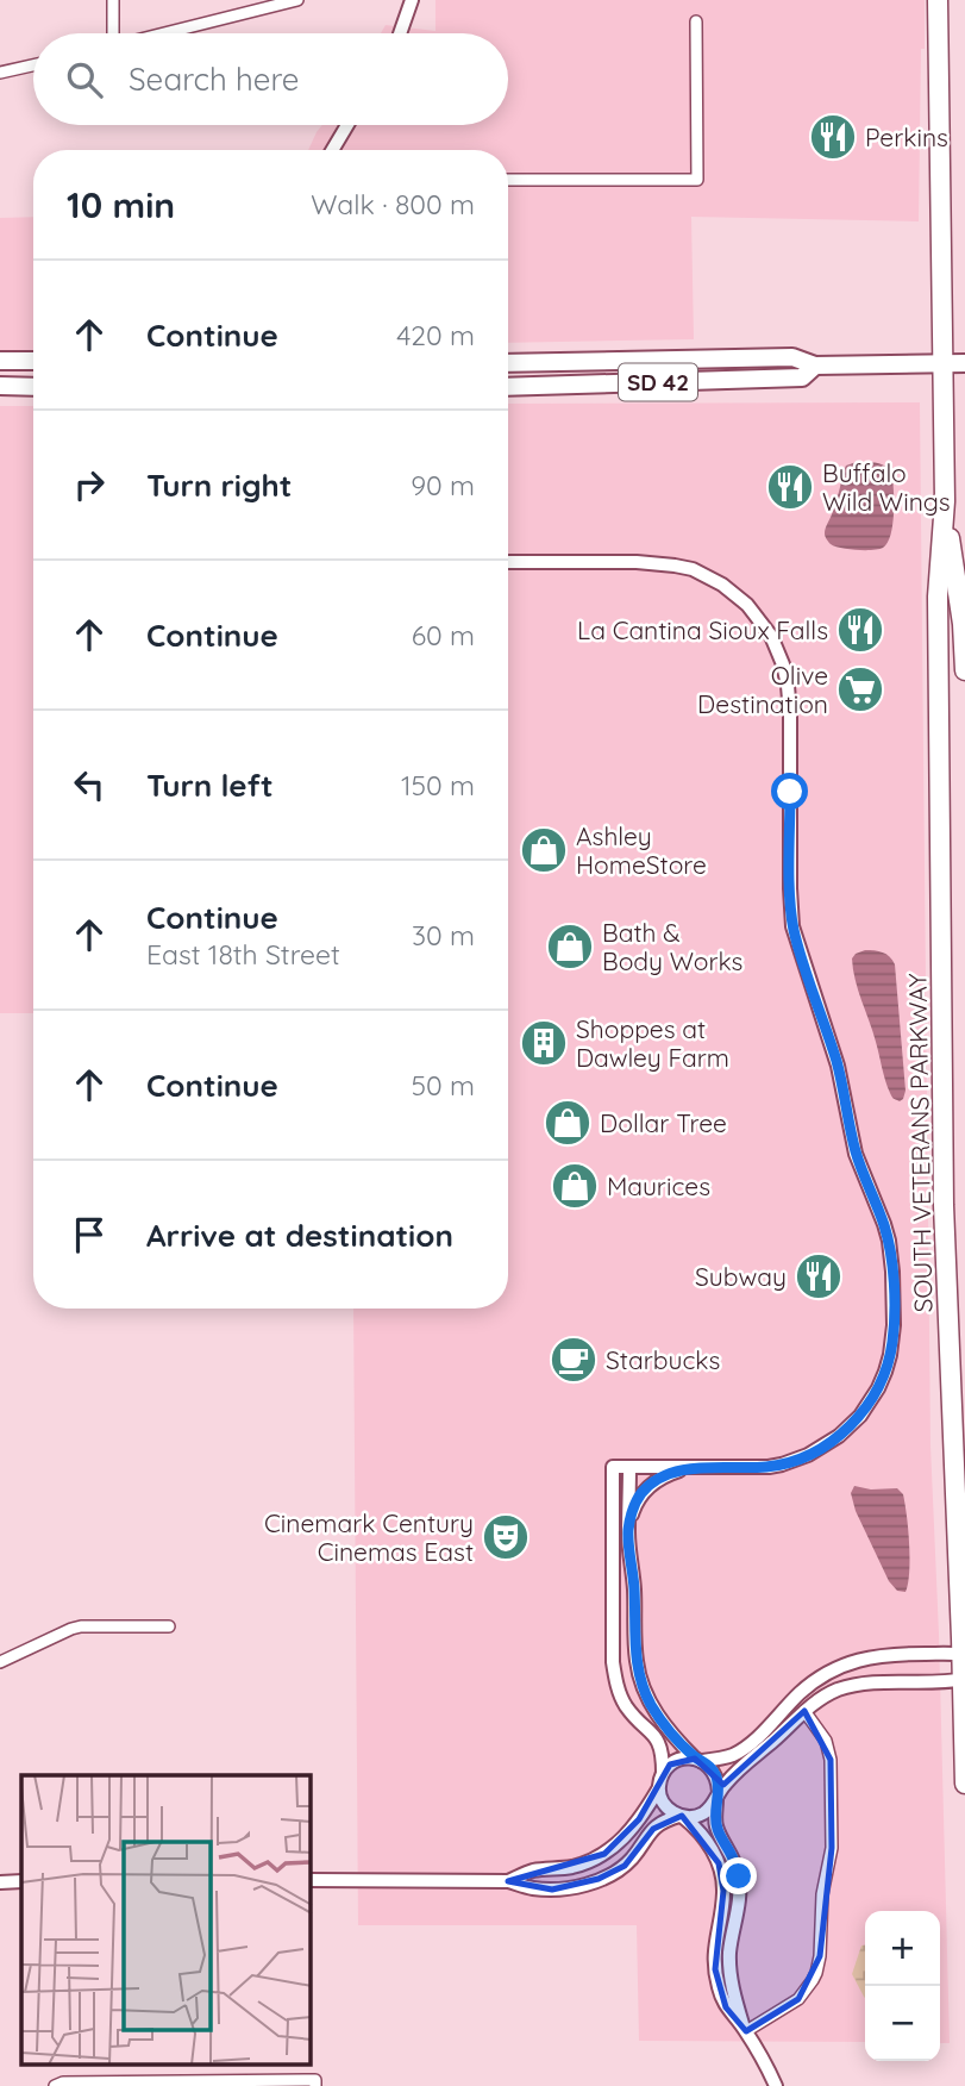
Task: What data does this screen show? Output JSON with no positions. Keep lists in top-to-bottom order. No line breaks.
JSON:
{"streets":{"highway":["SOUTH VETERANS PARKWAY"],"main road":["SD 42"]},"crossings":[["SD 42","SOUTH VETERANS PARKWAY"]],"places":{"restaurant":["Perkins","Buffalo Wild Wings","La Cantina Sioux Falls","Subway"],"supermarket":["Olive Destination"],"shop":["Ashley HomeStore","Bath & Body Works","Dollar Tree","Maurices"],"building":["Shoppes at Dawley Farm"],"cafe":["Starbucks"],"theatre":["Cinemark Century Cinemas East"]},"page":{"search":"Search here","heading":["10 min","Walk · 800 m"],"list":[["Continue","420 m"],["Turn right","90 m"],["Continue","60 m"],["Turn left","150 m"],["Continue","East 18th Street","30 m"],["Continue","50 m"],"Arrive at destination"],"map_buttons":["+","−"]}}
